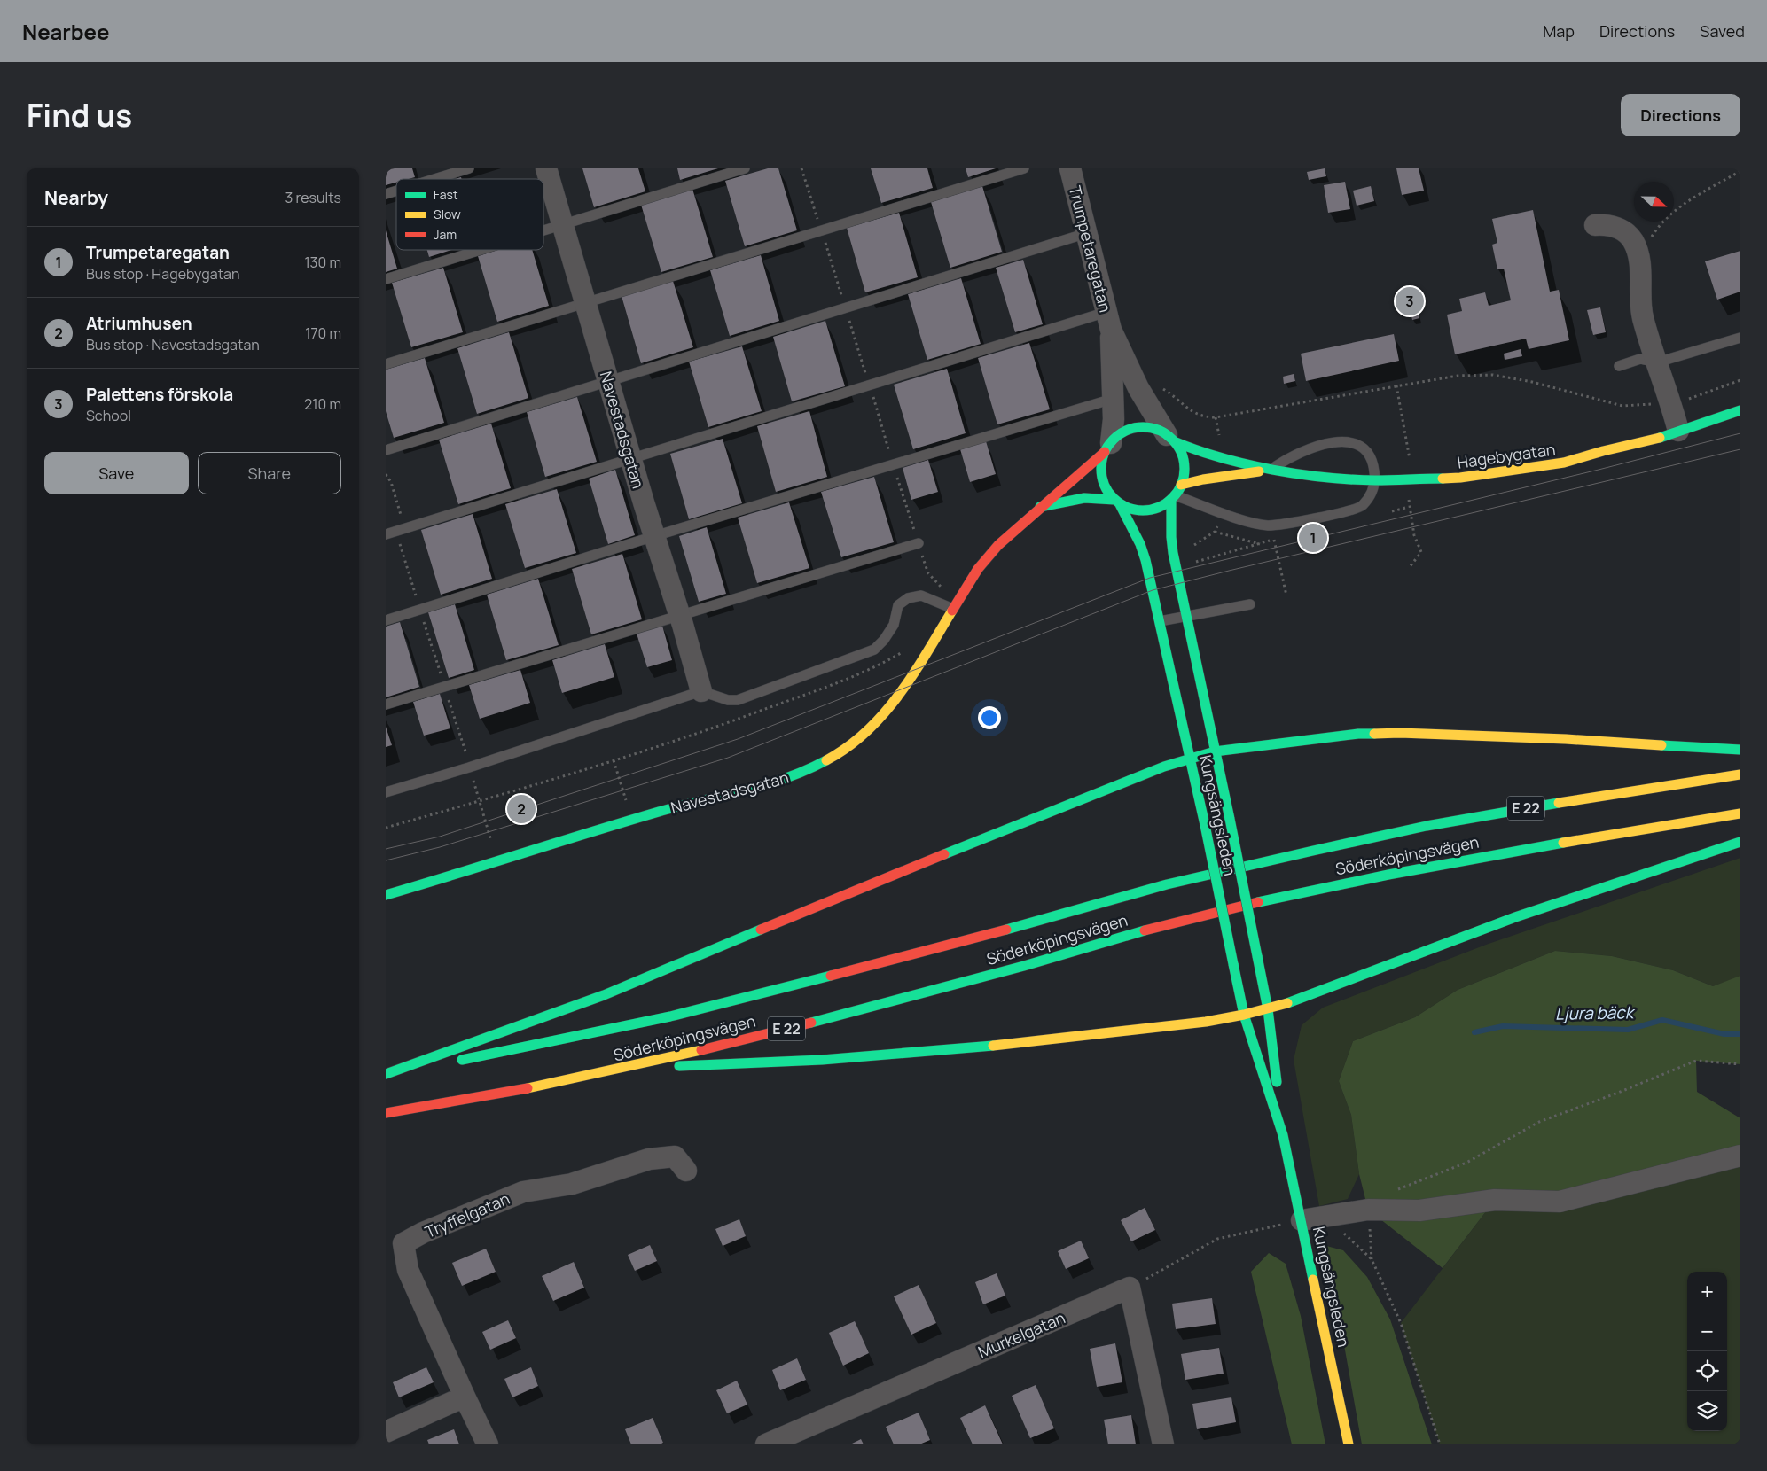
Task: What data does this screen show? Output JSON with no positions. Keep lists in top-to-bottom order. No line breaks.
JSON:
{"streets":{"main road":["Navestadsgatan","Hagebygatan","E 22","Kungsängsleden","Söderköpingsvägen"],"street":["Trumpetaregatan","Tryffelgatan","Murkelgatan"]},"crossings":[["Trumpetaregatan","Navestadsgatan"],["Trumpetaregatan","Hagebygatan"],["Trumpetaregatan","Kungsängsleden"],["Navestadsgatan","Hagebygatan"],["Navestadsgatan","Kungsängsleden"],["Hagebygatan","Kungsängsleden"]],"water":["Ljura bäck"],"legend":["Fast","Slow","Jam"],"north":"right","page":{"header":"Nearbee","nav":["Map","Directions","Saved"],"title":"Find us","buttons":["Directions",["Save","Share"]],"heading":["Nearby","3 results"],"list":[{"mark":"1","name":"Trumpetaregatan","note":"Bus stop · Hagebygatan","value":"130 m"},{"mark":"2","name":"Atriumhusen","note":"Bus stop · Navestadsgatan","value":"170 m"},{"mark":"3","name":"Palettens förskola","note":"School","value":"210 m"}],"pins":["3","1","2"],"map_buttons":["+","−"]}}
